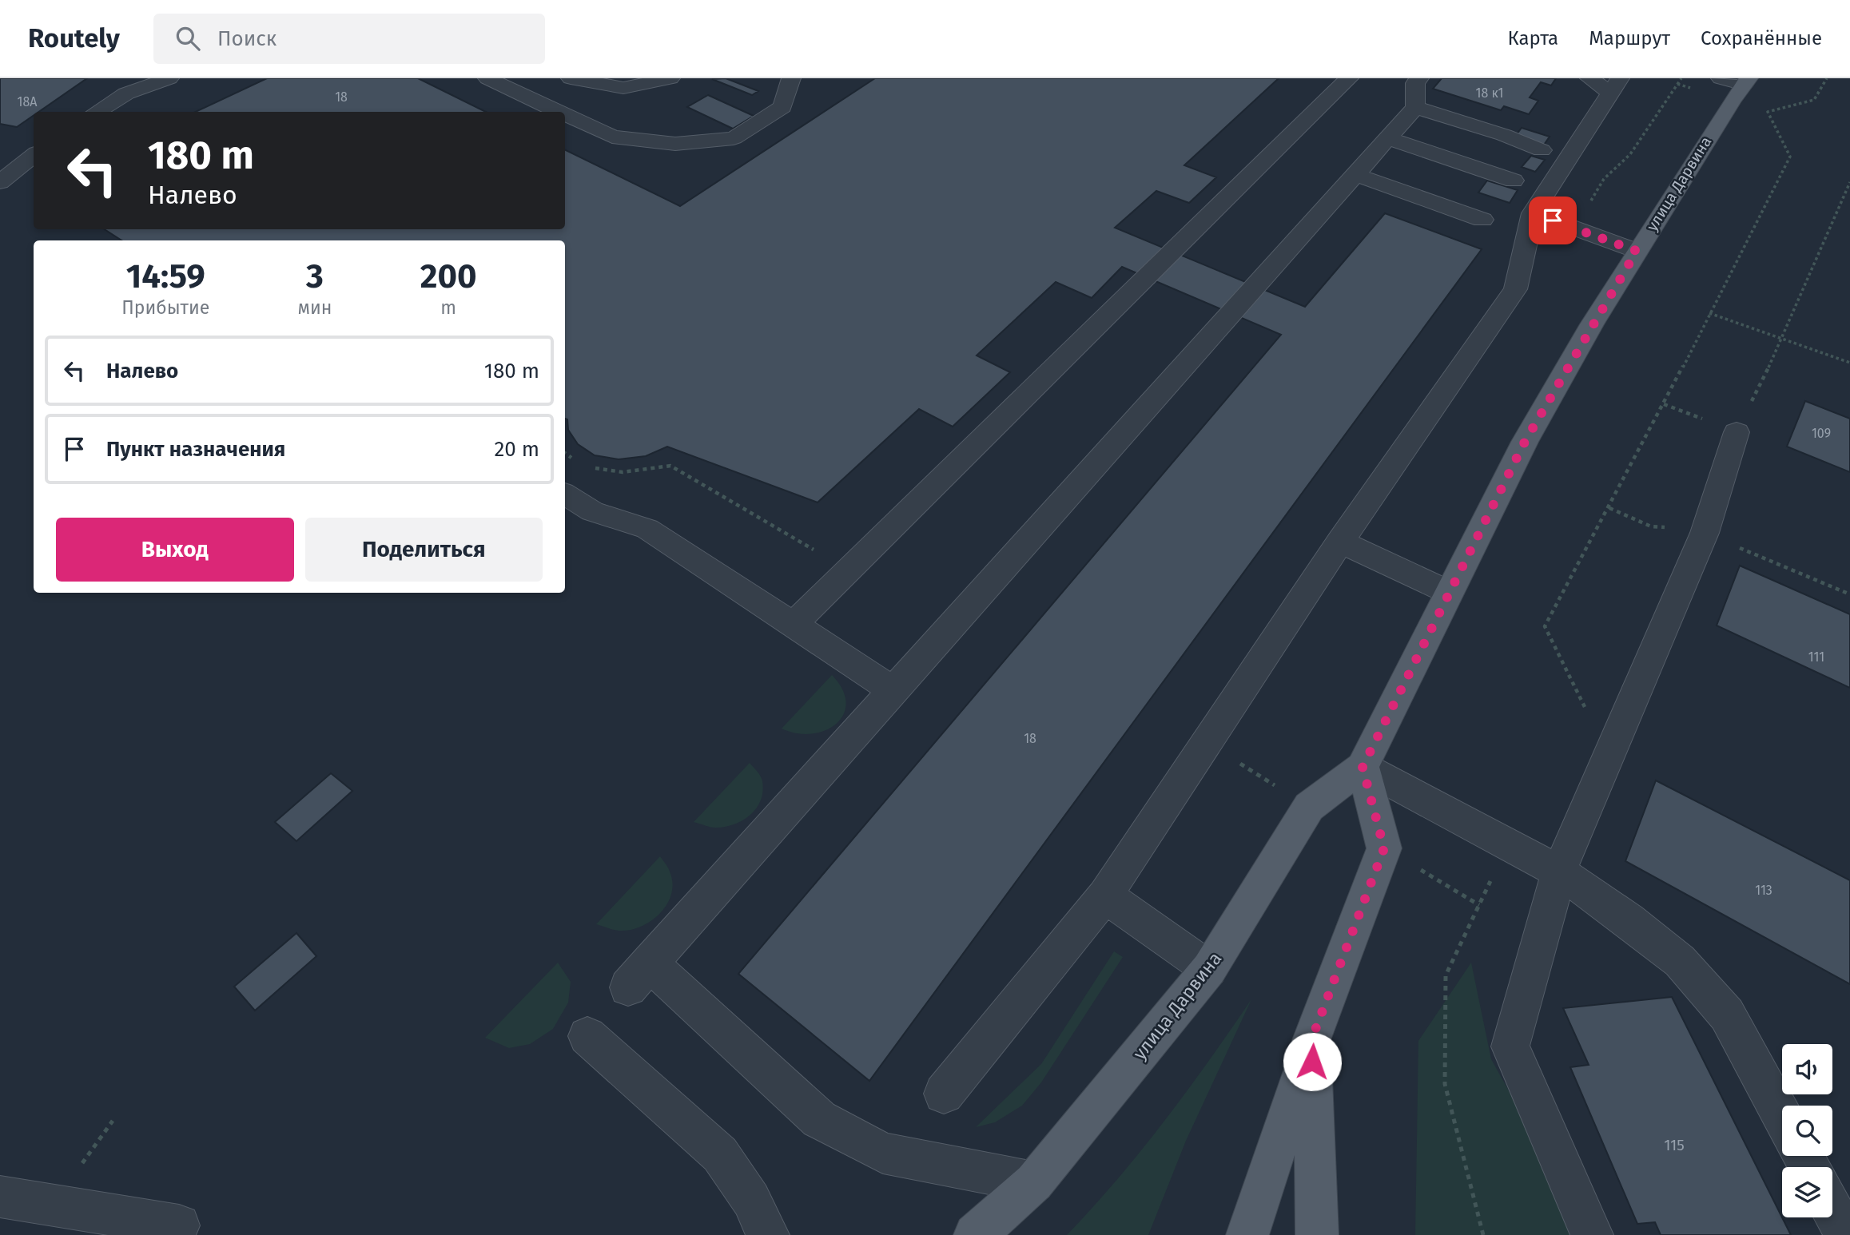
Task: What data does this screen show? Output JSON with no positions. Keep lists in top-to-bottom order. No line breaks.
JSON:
{"streets":{"main road":["улица Дарвина"]},"house_numbers":["18 к1","18","18А","109","111","18","113","115"],"page":{"header":"Routely","search":"Поиск","nav":["Карта","Маршрут","Сохранённые"],"turn":["180 m","Налево"],"eta":["14:59","Прибытие","3","мин","200","m"],"list":[{"name":"Налево","value":"180 m"},{"name":"Пункт назначения","value":"20 m"}],"buttons":["Выход","Поделиться"]}}
